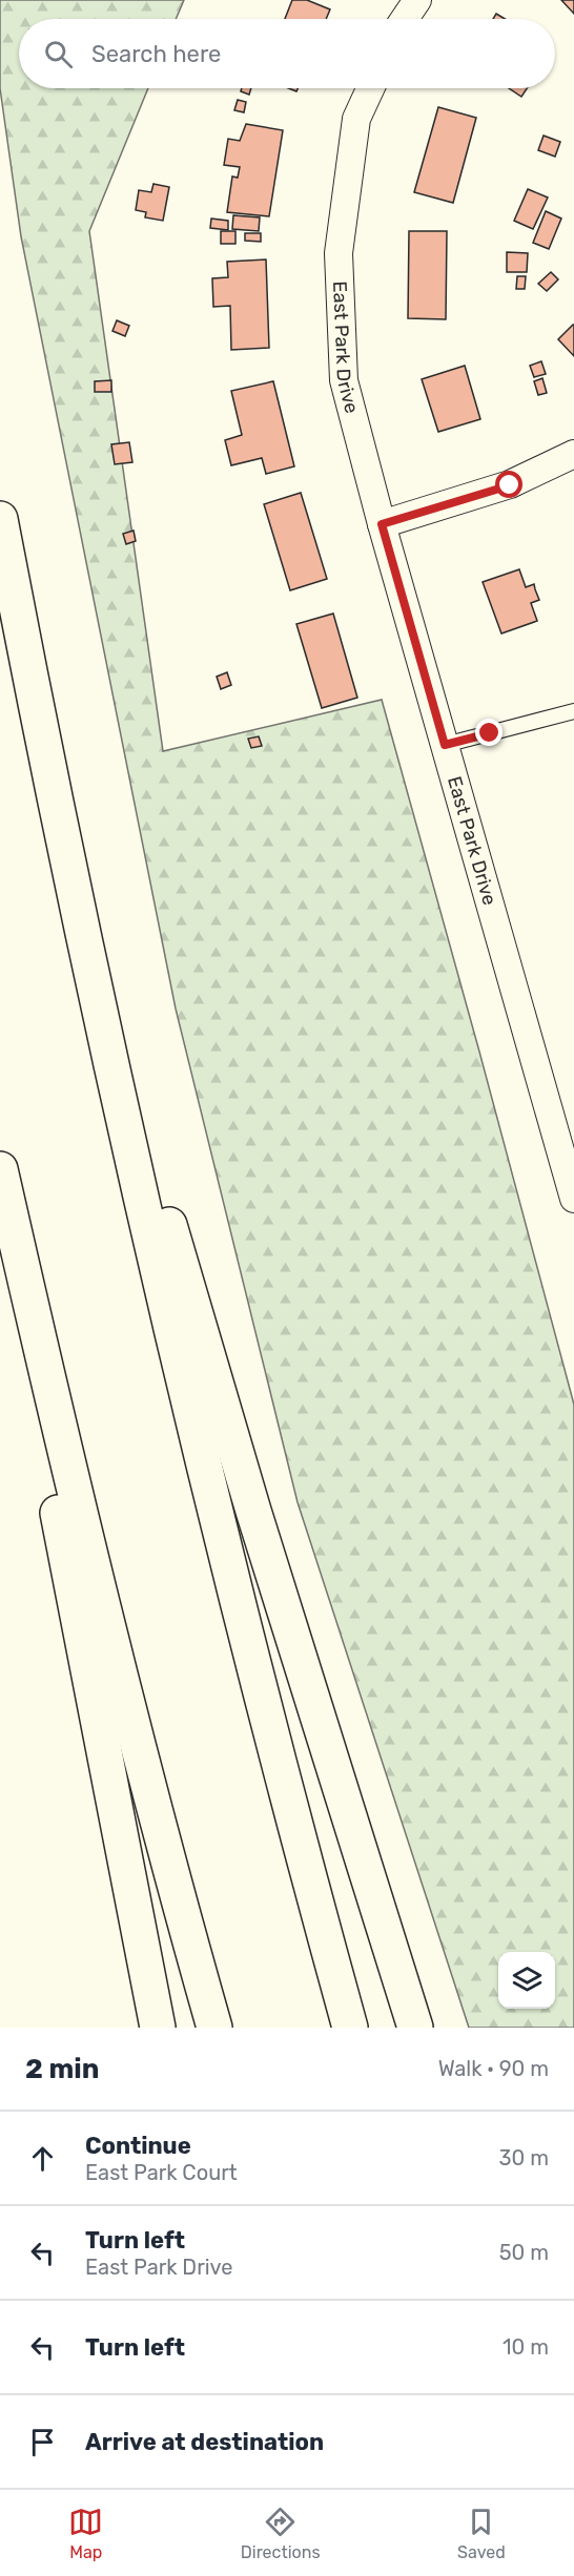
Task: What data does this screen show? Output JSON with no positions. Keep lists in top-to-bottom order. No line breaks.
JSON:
{"streets":{"street":["East Park Drive"]},"page":{"search":"Search here","heading":["2 min","Walk · 90 m"],"list":[["Continue","East Park Court","30 m"],["Turn left","East Park Drive","50 m"],["Turn left","10 m"],"Arrive at destination"],"nav":["Map","Directions","Saved"]}}
